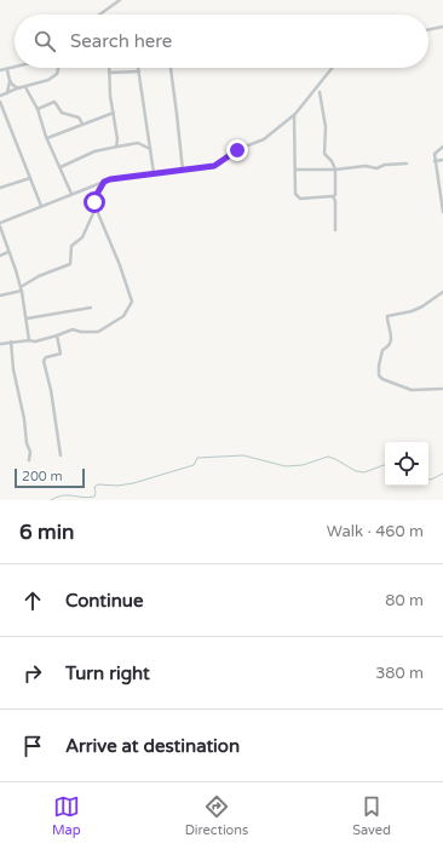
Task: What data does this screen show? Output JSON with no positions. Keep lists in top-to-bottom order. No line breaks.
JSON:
{"scale_bar":"200 m","page":{"search":"Search here","scale":"200 m","heading":["6 min","Walk · 460 m"],"list":[["Continue","80 m"],["Turn right","380 m"],"Arrive at destination"],"nav":["Map","Directions","Saved"]}}
